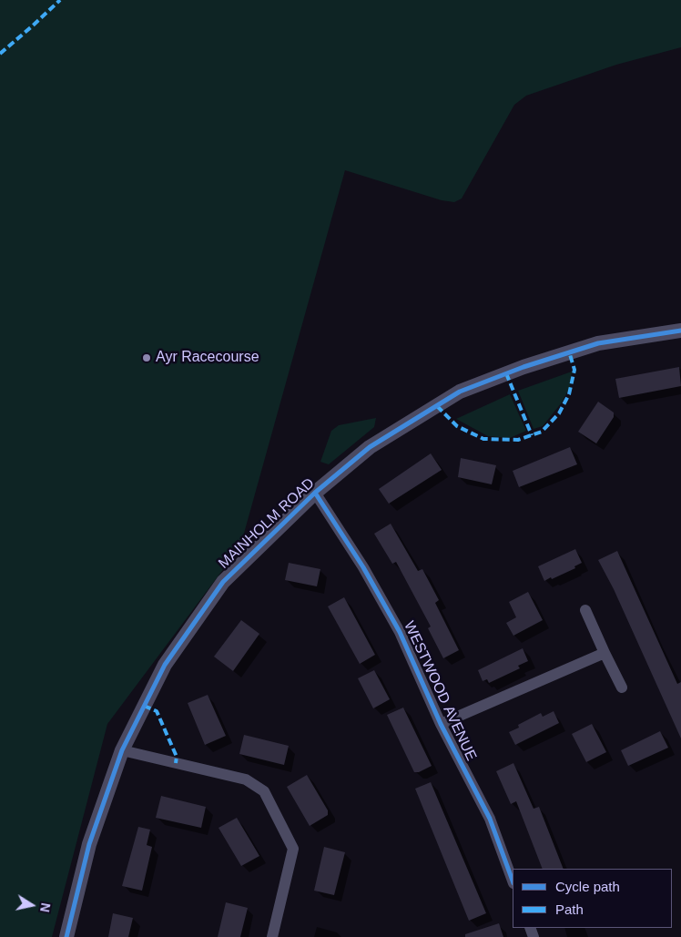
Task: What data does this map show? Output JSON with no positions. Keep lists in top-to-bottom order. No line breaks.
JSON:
{"streets":{"street":["MAINHOLM ROAD","WESTWOOD AVENUE"]},"crossings":[["MAINHOLM ROAD","WESTWOOD AVENUE"]],"places":["Ayr Racecourse"],"legend":["Cycle path","Path"],"north":"right"}
